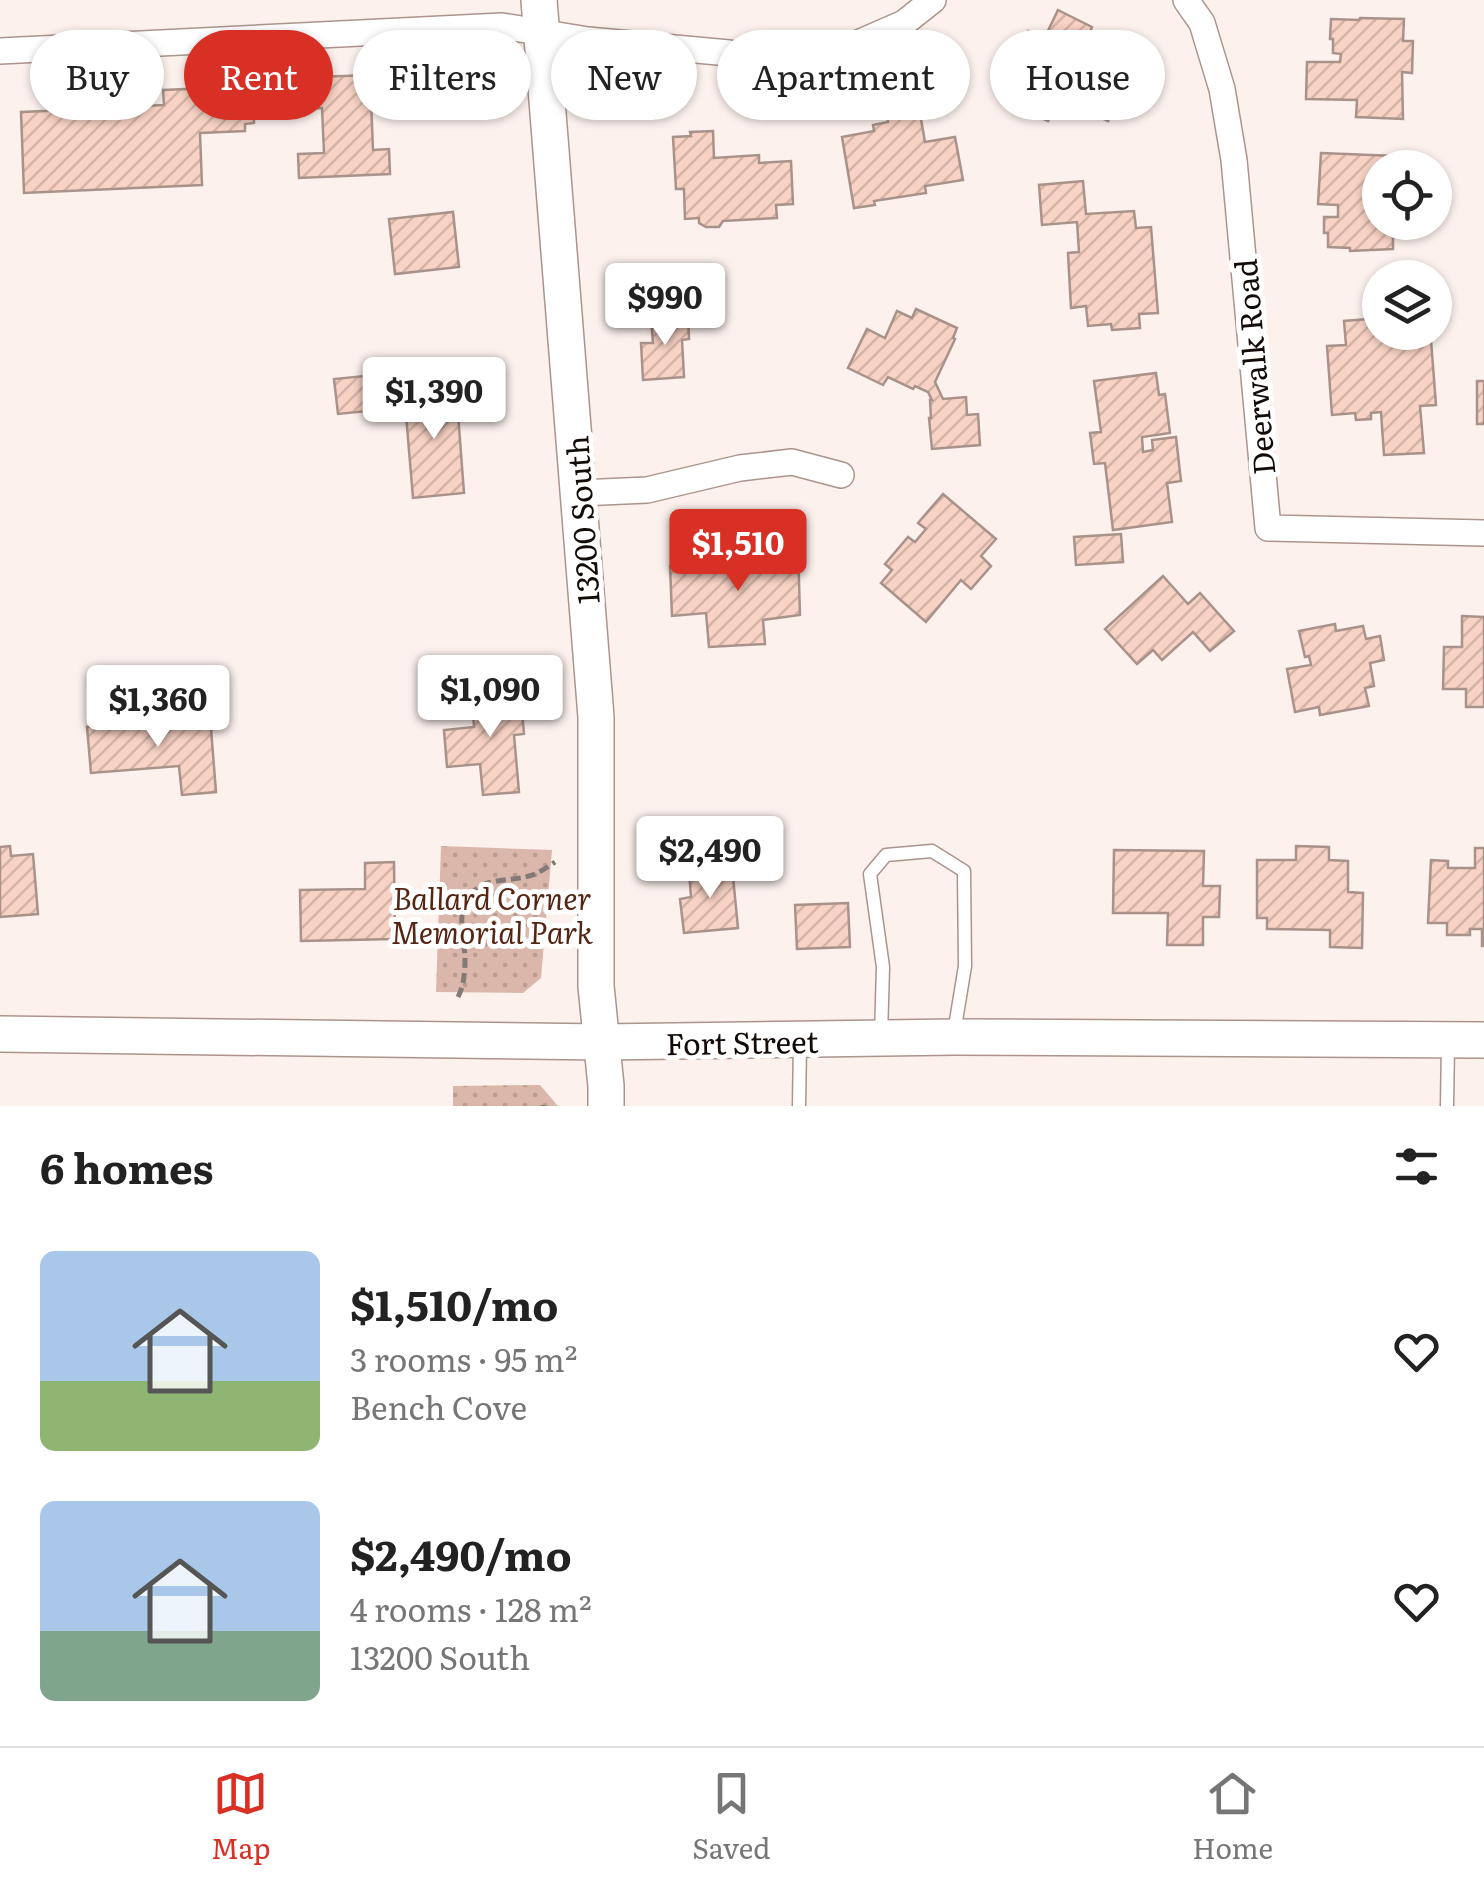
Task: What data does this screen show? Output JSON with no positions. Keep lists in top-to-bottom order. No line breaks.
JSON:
{"streets":{"street":["Deerwalk Road","13200 South","Fort Street"]},"crossings":[["13200 South","Fort Street"]],"parks":["Ballard Corner Memorial Park"],"page":{"chip":["Buy","Rent","Filters","New","Apartment","House"],"price":["$990","$1,390","$1,510","$1,090","$1,360","$2,490"],"heading":"6 homes","list":[{"name":"$1,510/mo","note":"3 rooms · 95 m² · Bench Cove"},{"name":"$2,490/mo","note":"4 rooms · 128 m² · 13200 South"}],"tabs":["Map","Saved","Home"]}}
